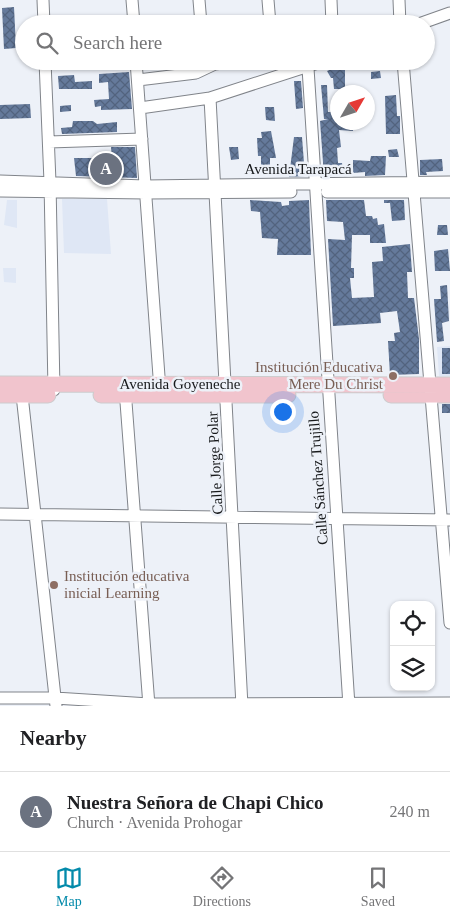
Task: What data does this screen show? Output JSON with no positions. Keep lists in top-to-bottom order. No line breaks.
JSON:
{"streets":{"main road":["Avenida Goyeneche"],"street":["Avenida Tarapacá","Calle Jorge Polar","Calle Sánchez Trujillo"]},"crossings":[["Avenida Tarapacá","Calle Jorge Polar"],["Avenida Tarapacá","Calle Sánchez Trujillo"],["Avenida Goyeneche","Calle Jorge Polar"],["Avenida Goyeneche","Calle Sánchez Trujillo"]],"places":["Institución Educativa Mere Du Christ","Institución educativa inicial Learning"],"north":"top right","page":{"search":"Search here","pins":"A","heading":"Nearby","list":[{"mark":"A","name":"Nuestra Señora de Chapi Chico","note":"Church · Avenida Prohogar","value":"240 m"}],"nav":["Map","Directions","Saved"]}}
